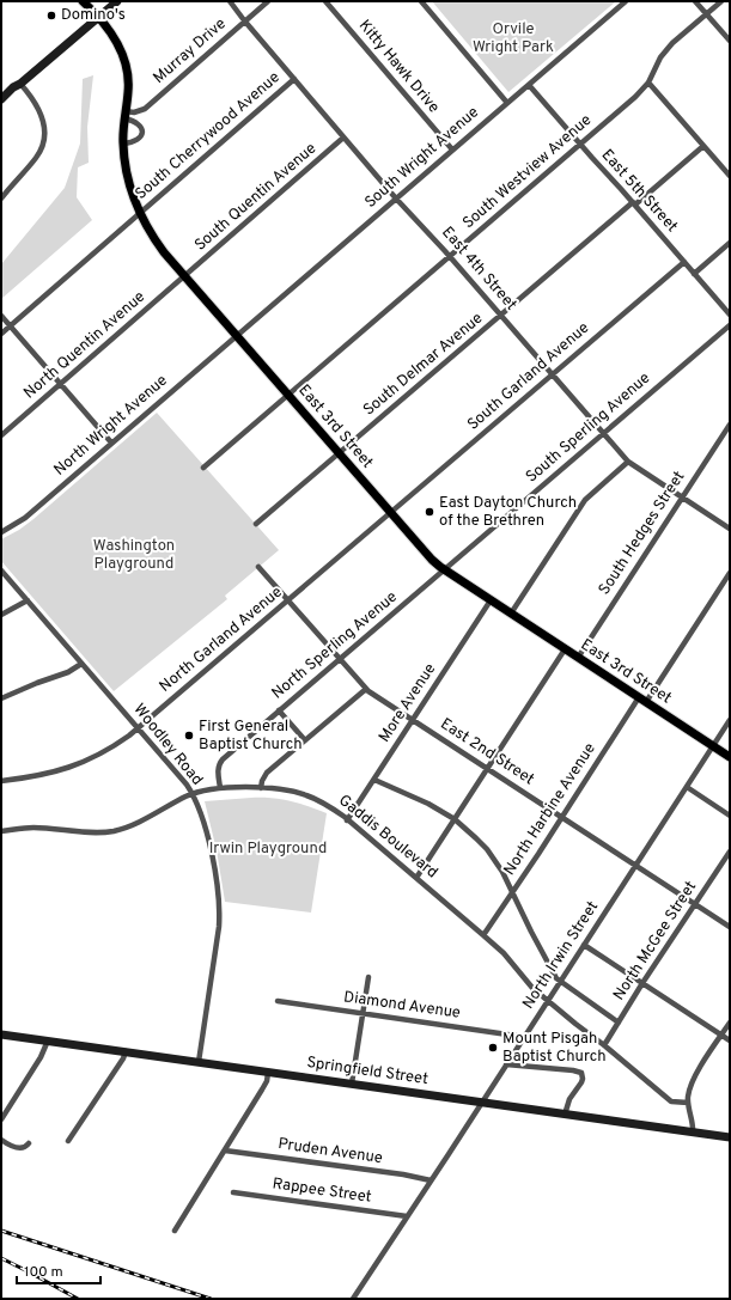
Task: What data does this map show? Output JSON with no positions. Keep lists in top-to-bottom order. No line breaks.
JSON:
{"streets":{"main road":["East 3rd Street","Springfield Street"],"street":["Murray Drive","Kitty Hawk Drive","South Cherrywood Avenue","South Wright Avenue","South Westview Avenue","East 5th Street","South Quentin Avenue","East 4th Street","North Quentin Avenue","South Delmar Avenue","South Garland Avenue","North Wright Avenue","South Sperling Avenue","South Hedges Street","North Garland Avenue","North Sperling Avenue","More Avenue","Woodley Road","East 2nd Street","North Harbine Avenue","Gaddis Boulevard","North McGee Street","North Irwin Street","Diamond Avenue","Pruden Avenue","Rappee Street"]},"crossings":[["Murray Drive","East 4th Street"],["Murray Drive","East 3rd Street"],["Kitty Hawk Drive","South Wright Avenue"],["South Cherrywood Avenue","East 4th Street"],["South Cherrywood Avenue","East 3rd Street"],["South Wright Avenue","East 5th Street"],["South Wright Avenue","East 4th Street"],["South Wright Avenue","North Wright Avenue"],["South Wright Avenue","East 3rd Street"],["South Westview Avenue","East 5th Street"],["South Westview Avenue","East 4th Street"],["South Westview Avenue","East 3rd Street"],["East 5th Street","South Delmar Avenue"],["East 5th Street","South Garland Avenue"],["South Quentin Avenue","East 4th Street"],["South Quentin Avenue","North Quentin Avenue"],["South Quentin Avenue","East 3rd Street"],["East 4th Street","South Delmar Avenue"],["East 4th Street","South Garland Avenue"],["East 4th Street","South Sperling Avenue"],["East 4th Street","South Hedges Street"],["North Quentin Avenue","East 3rd Street"],["South Delmar Avenue","East 3rd Street"],["South Garland Avenue","East 3rd Street"],["South Garland Avenue","North Garland Avenue"],["North Wright Avenue","East 3rd Street"],["East 3rd Street","South Sperling Avenue"],["East 3rd Street","South Hedges Street"],["East 3rd Street","North Garland Avenue"],["East 3rd Street","North Sperling Avenue"],["East 3rd Street","More Avenue"],["East 3rd Street","North Harbine Avenue"],["East 3rd Street","North Irwin Street"],["South Sperling Avenue","North Sperling Avenue"],["North Garland Avenue","Woodley Road"],["North Garland Avenue","East 2nd Street"],["North Sperling Avenue","East 2nd Street"],["North Sperling Avenue","Gaddis Boulevard"],["More Avenue","East 2nd Street"],["More Avenue","Gaddis Boulevard"],["Woodley Road","Gaddis Boulevard"],["Woodley Road","Springfield Street"],["East 2nd Street","North Harbine Avenue"],["East 2nd Street","North McGee Street"],["East 2nd Street","North Irwin Street"],["North Harbine Avenue","Gaddis Boulevard"],["Gaddis Boulevard","North McGee Street"],["Gaddis Boulevard","North Irwin Street"],["North Irwin Street","Diamond Avenue"],["North Irwin Street","Springfield Street"],["North Irwin Street","Pruden Avenue"],["North Irwin Street","Rappee Street"]],"parks":["Orvile Wright Park","Washington Playground","Irwin Playground"],"places":["Domino's","East Dayton Church of the Brethren","First General Baptist Church","Mount Pisgah Baptist Church"],"scale_bar":"100 m"}
